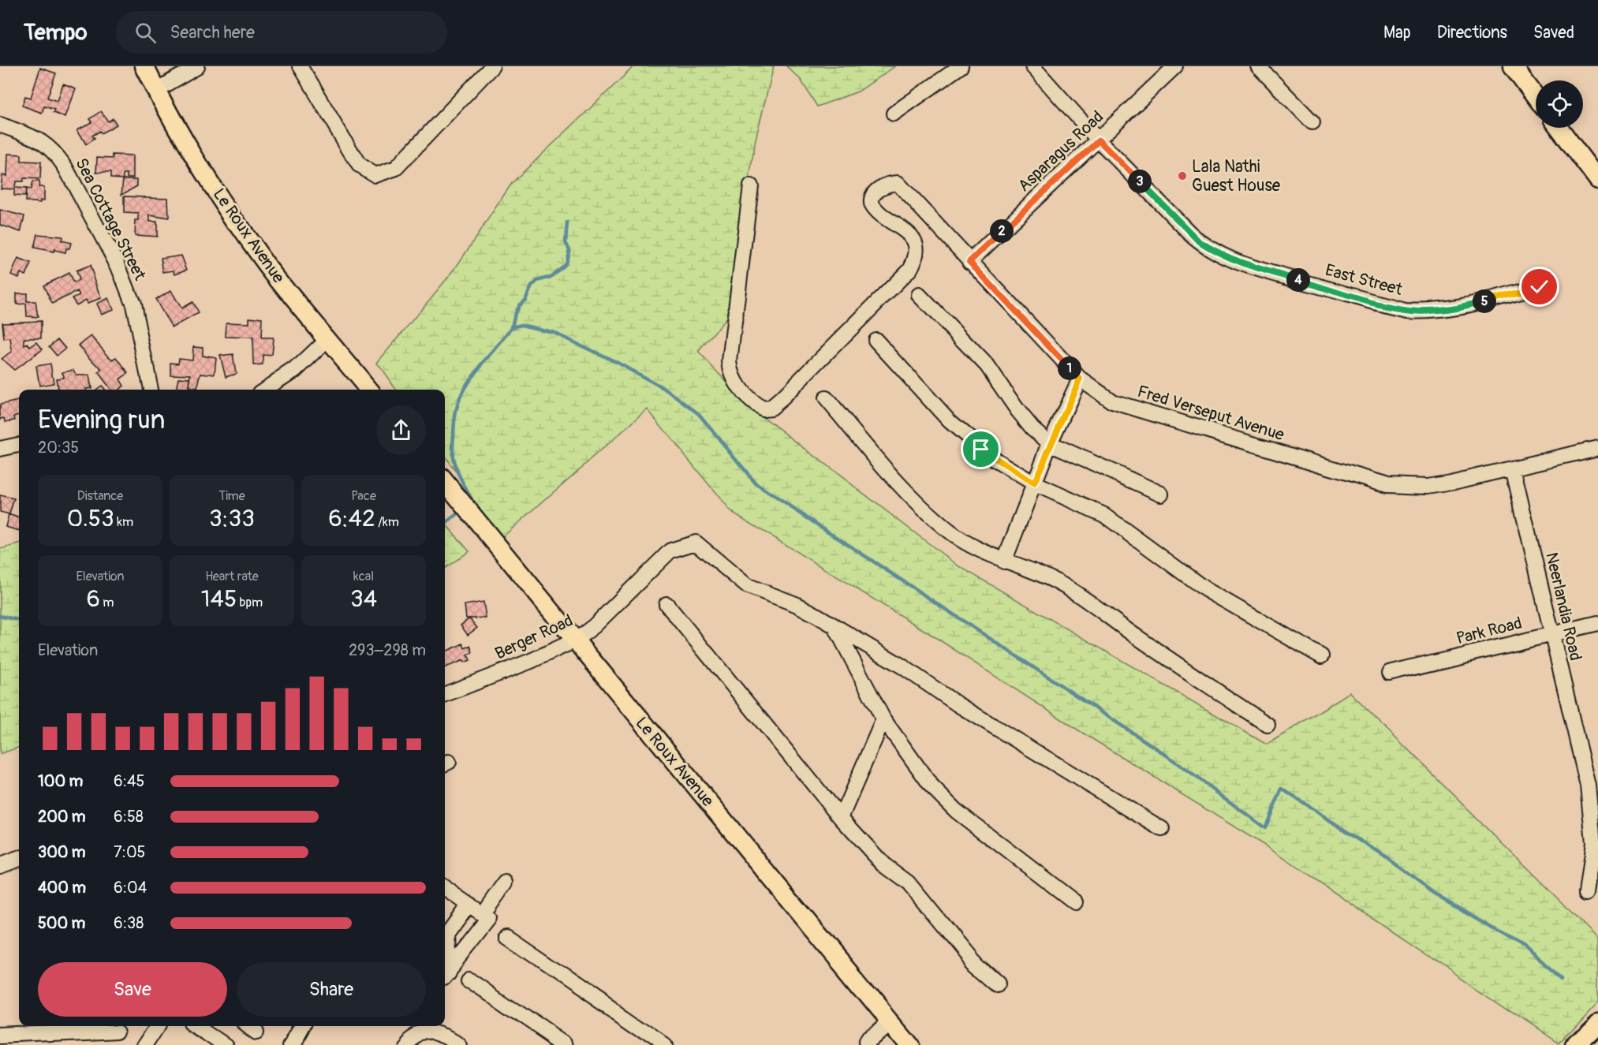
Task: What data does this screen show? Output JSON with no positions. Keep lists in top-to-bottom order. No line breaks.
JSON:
{"streets":{"main road":["Le Roux Avenue"],"street":["Asparagus Road","Sea Cottage Street","East Street","Fred Verseput Avenue","Neerlandia Road","Park Road","Berger Road"]},"crossings":[["Asparagus Road","East Street"],["Asparagus Road","Fred Verseput Avenue"],["Le Roux Avenue","Berger Road"],["Fred Verseput Avenue","Neerlandia Road"],["Neerlandia Road","Park Road"]],"places":["Lala Nathi Guest House"],"page":{"header":"Tempo","search":"Search here","nav":["Map","Directions","Saved"],"pins":["3","2","4","5","1"],"heading":["Evening run","20:35"],"stats":[["Distance","0.53 km"],["Time","3:33"],["Pace","6:42 /km"],["Elevation","6 m"],["Heart rate","145 bpm"],["kcal","34"]],"chart":["Elevation","293–298 m"],"list":[{"name":"100 m","note":"6:45"},{"name":"200 m","note":"6:58"},{"name":"300 m","note":"7:05"},{"name":"400 m","note":"6:04"},{"name":"500 m","note":"6:38"}],"buttons":["Save","Share"]}}
